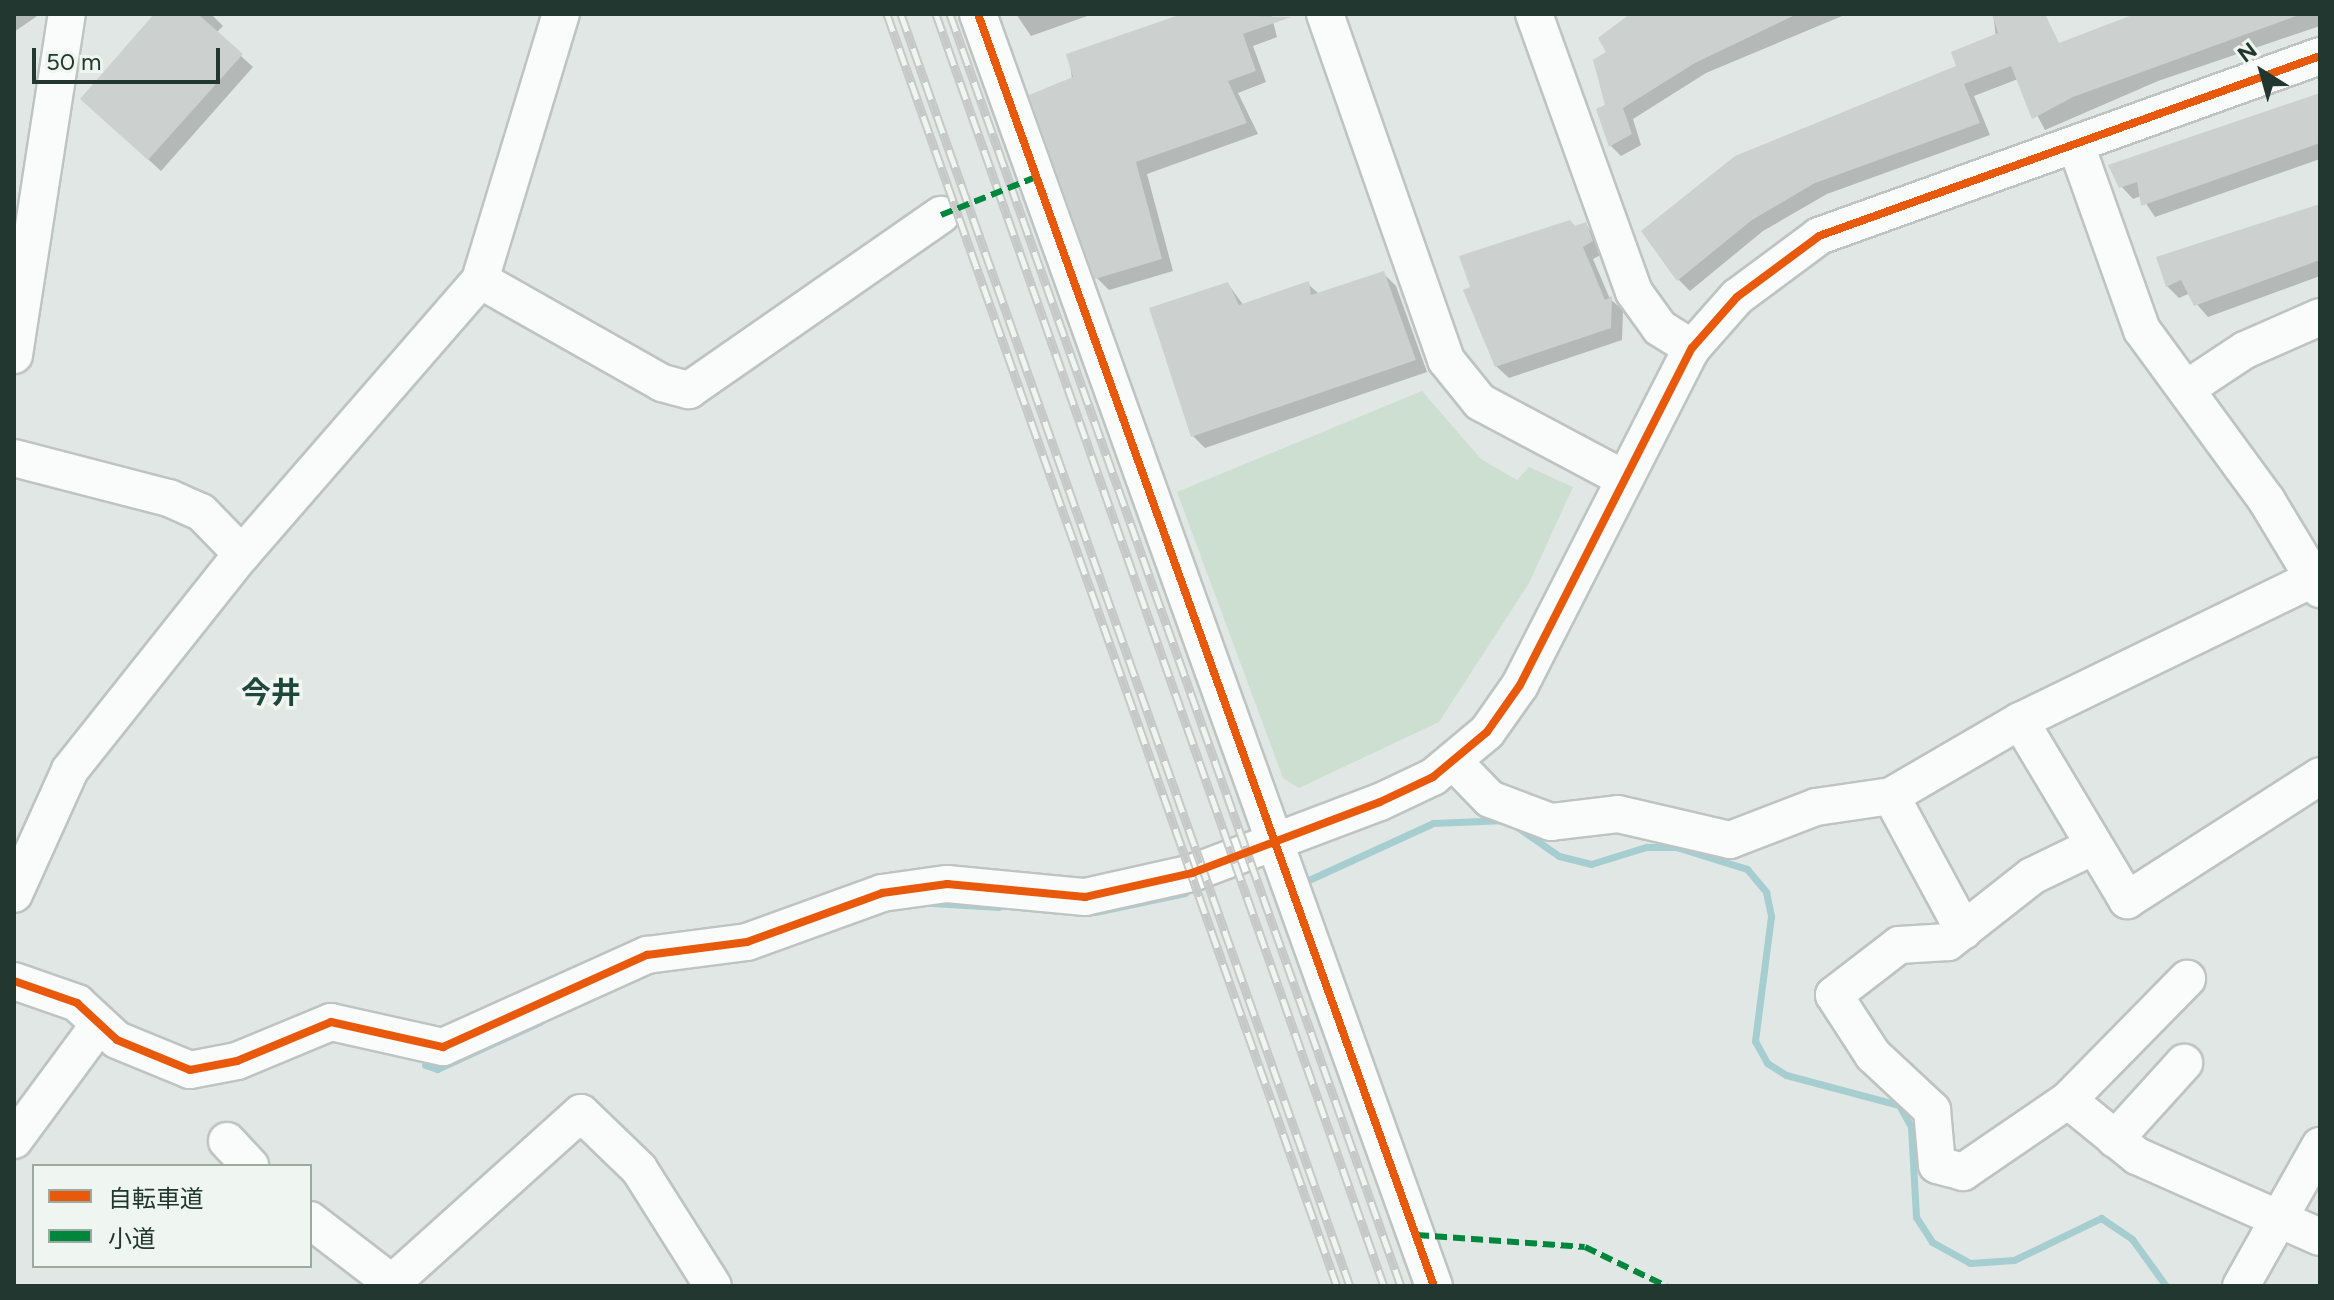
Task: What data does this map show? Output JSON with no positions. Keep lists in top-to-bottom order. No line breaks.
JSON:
{"districts":["今井"],"legend":["自転車道","小道"],"scale_bar":"50 m","north":"top left"}
